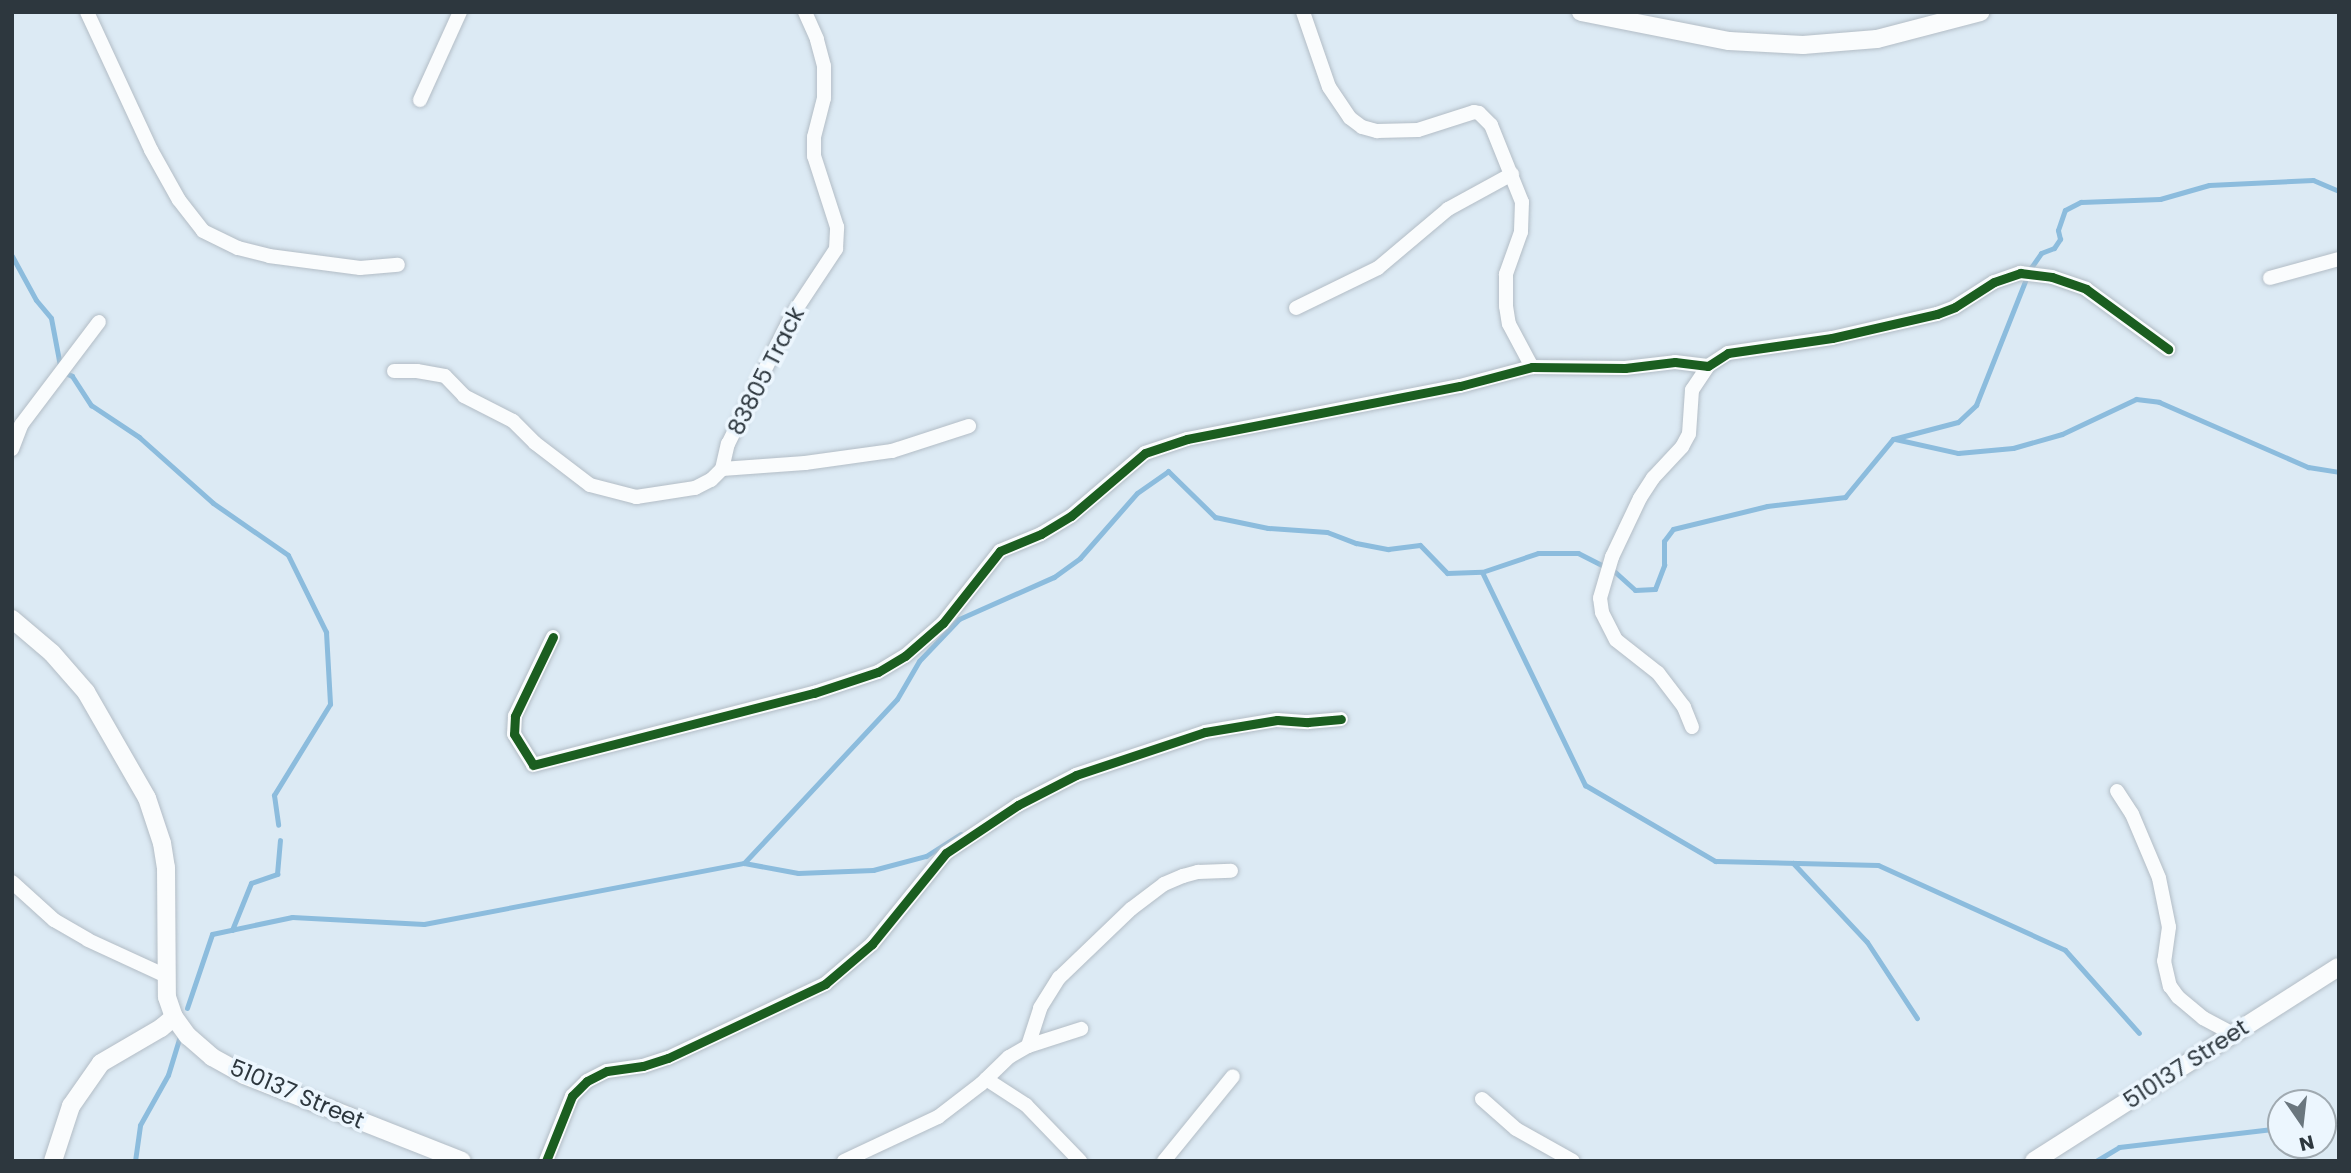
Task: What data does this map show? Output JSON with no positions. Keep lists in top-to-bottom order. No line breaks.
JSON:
{"streets":{"street":["83805 Track","510137 Street"]},"north":"bottom"}
